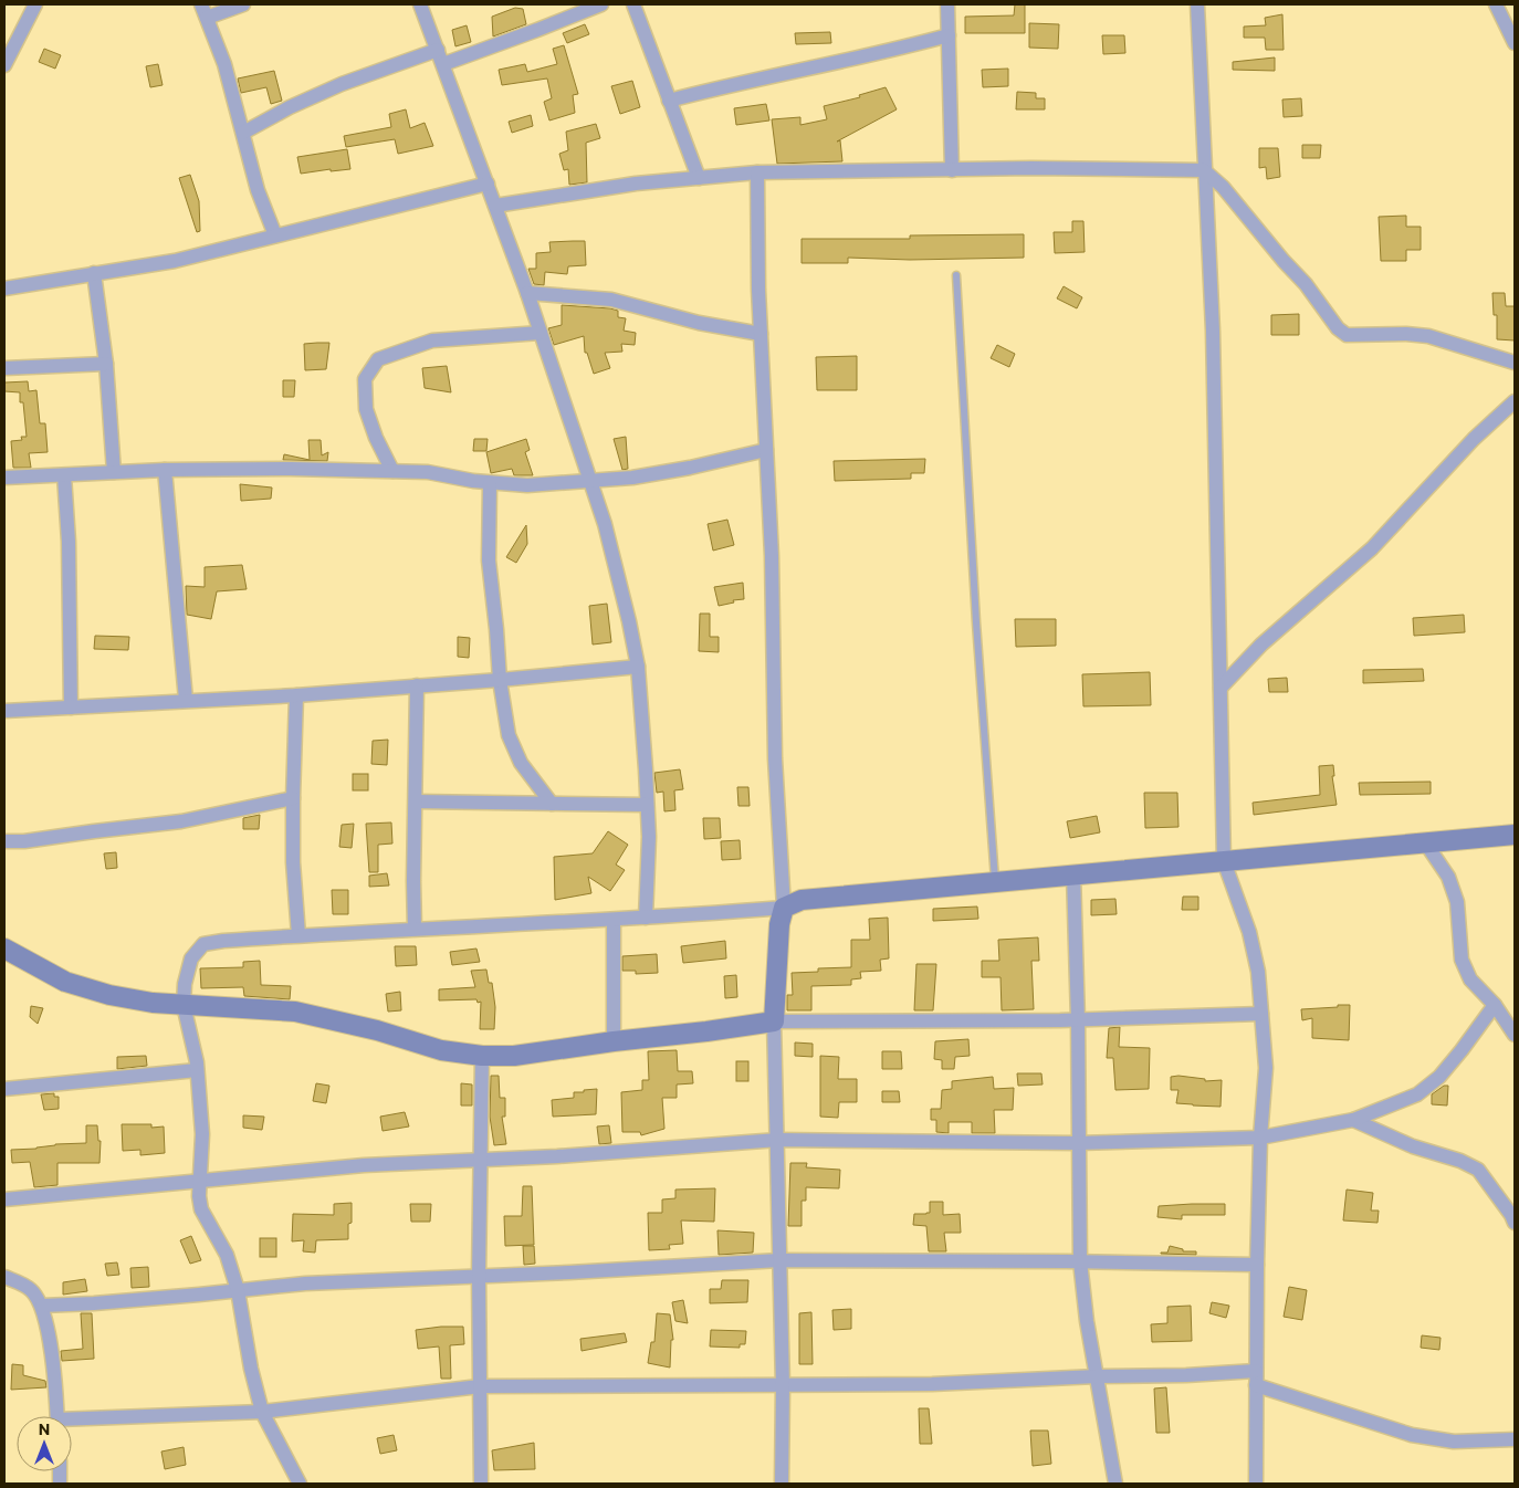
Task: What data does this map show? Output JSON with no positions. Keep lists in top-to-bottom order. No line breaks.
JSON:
{"north":"top"}
